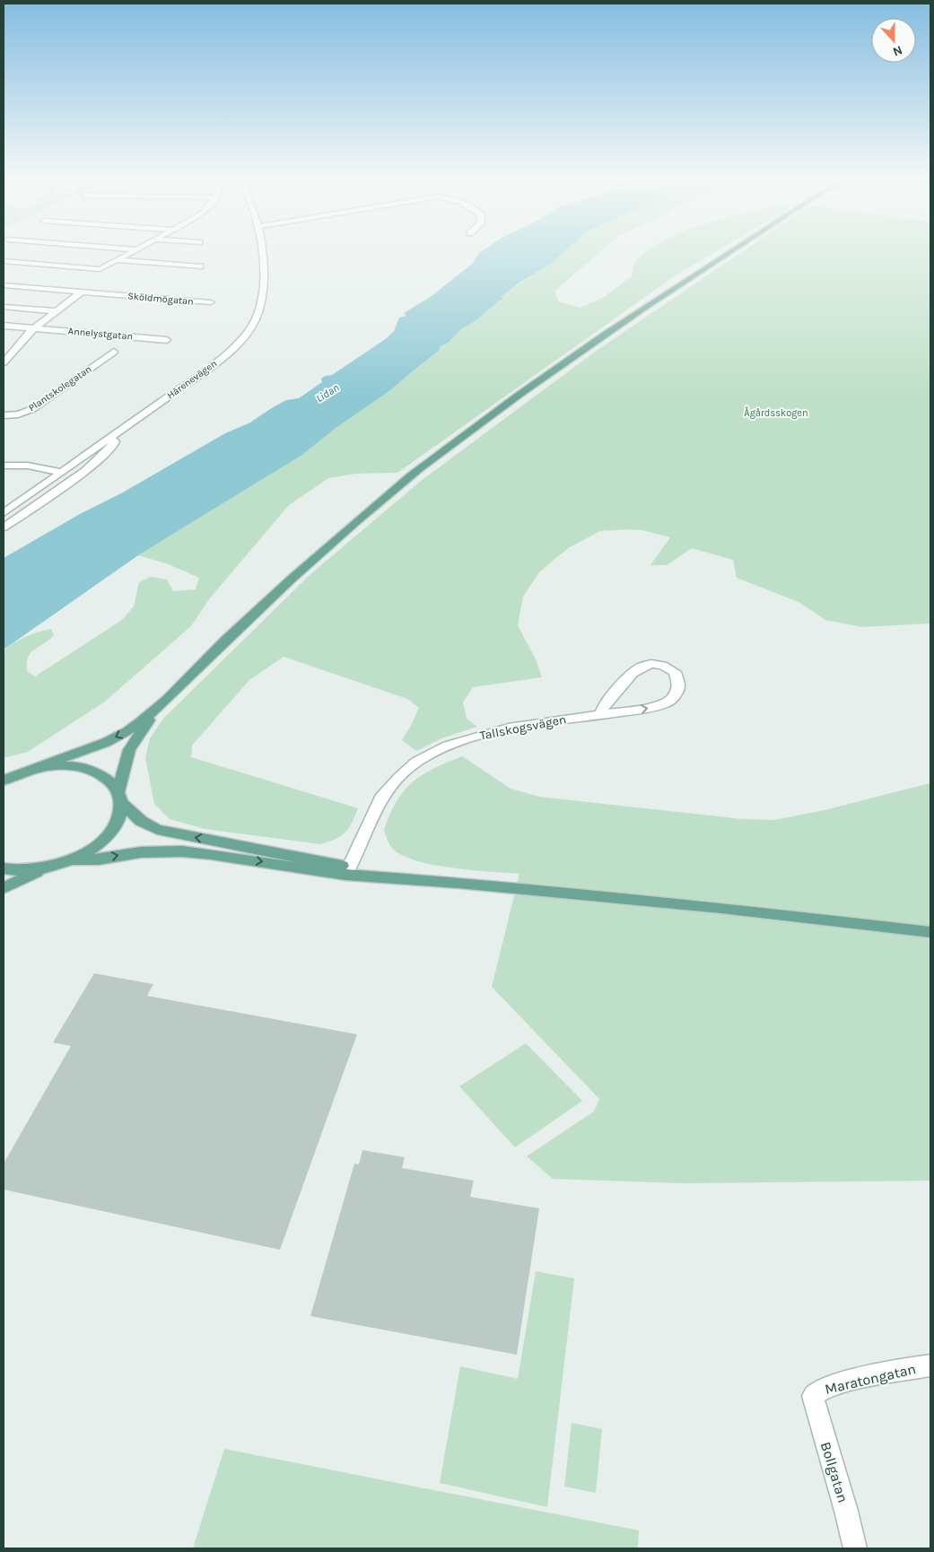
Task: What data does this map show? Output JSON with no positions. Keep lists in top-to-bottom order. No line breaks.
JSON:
{"streets":{"street":["Sköldmögatan","Annelystgatan","Härenevägen","Plantskolegatan","Tallskogsvägen","Maratongatan","Bollgatan"]},"crossings":[["Maratongatan","Bollgatan"]],"water":["Lidan"],"parks":["Ågårdsskogen"],"north":"bottom"}
